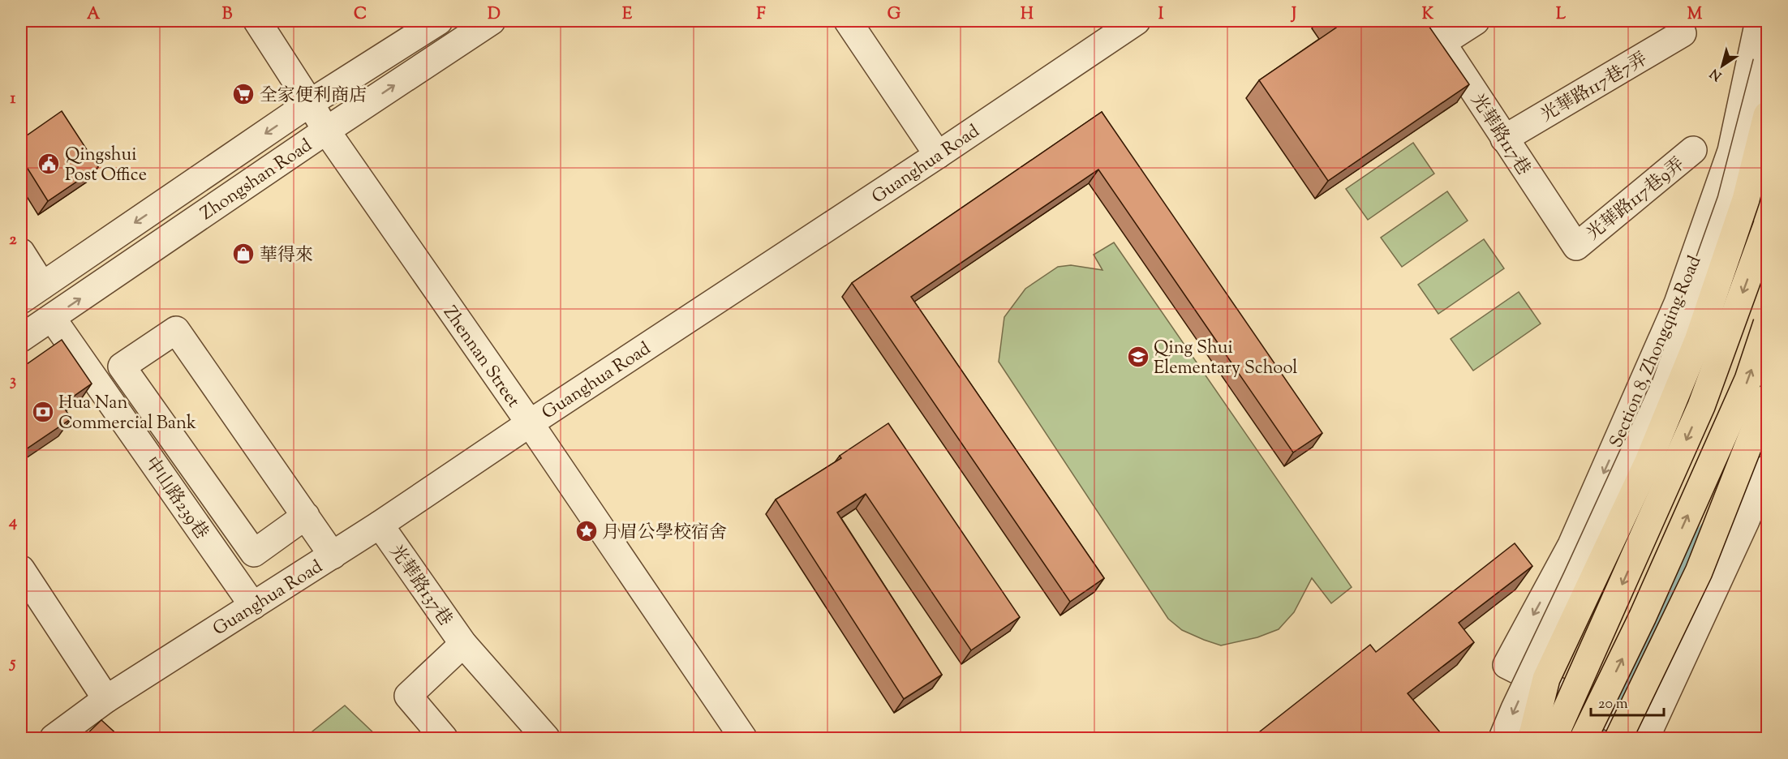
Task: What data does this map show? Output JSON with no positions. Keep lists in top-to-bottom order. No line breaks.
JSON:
{"streets":{"street":["光華路117巷7弄","光華路117巷","Guanghua Road","Zhongshan Road","光華路117巷9弄","Section 8, Zhongqing Road","Zhennan Street","中山路239巷","光華路137巷"]},"crossings":[["光華路117巷7弄","光華路117巷"],["光華路117巷","光華路117巷9弄"],["Guanghua Road","Zhennan Street"],["Guanghua Road","中山路239巷"],["Guanghua Road","光華路137巷"],["Zhongshan Road","Zhennan Street"],["Zhongshan Road","中山路239巷"]],"places":{"supermarket":["全家便利商店"],"public building":["Qingshui Post Office"],"shop":["華得來"],"school or university":["Qing Shui Elementary School"],"bank":["Hua Nan Commercial Bank"],"place":["月眉公學校宿舍"]},"scale_bar":"20 m","north":"bottom left","grid":{"columns":["A","B","C","D","E","F","G","H","I","J","K","L","M"],"rows":["1","2","3","4","5"]}}
